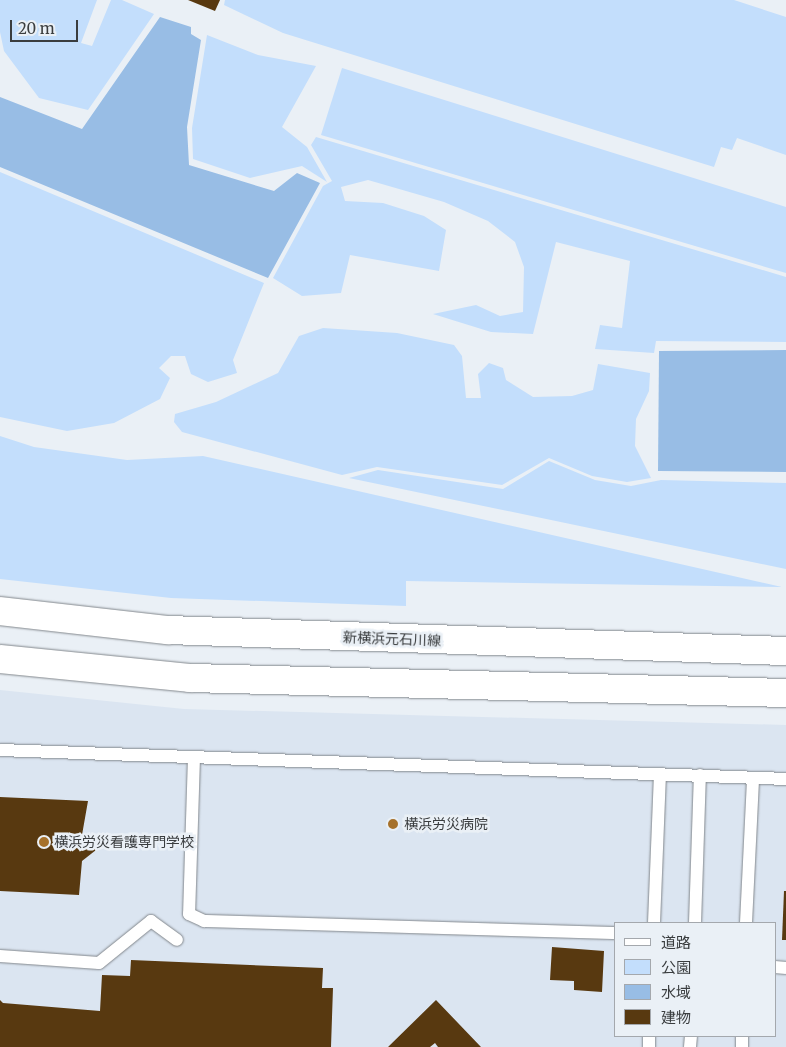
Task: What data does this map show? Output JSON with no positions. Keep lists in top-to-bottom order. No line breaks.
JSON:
{"streets":{"street":["新横浜元石川線"]},"places":["横浜労災病院","横浜労災看護専門学校"],"legend":["道路","公園","水域","建物"],"scale_bar":"20 m"}
